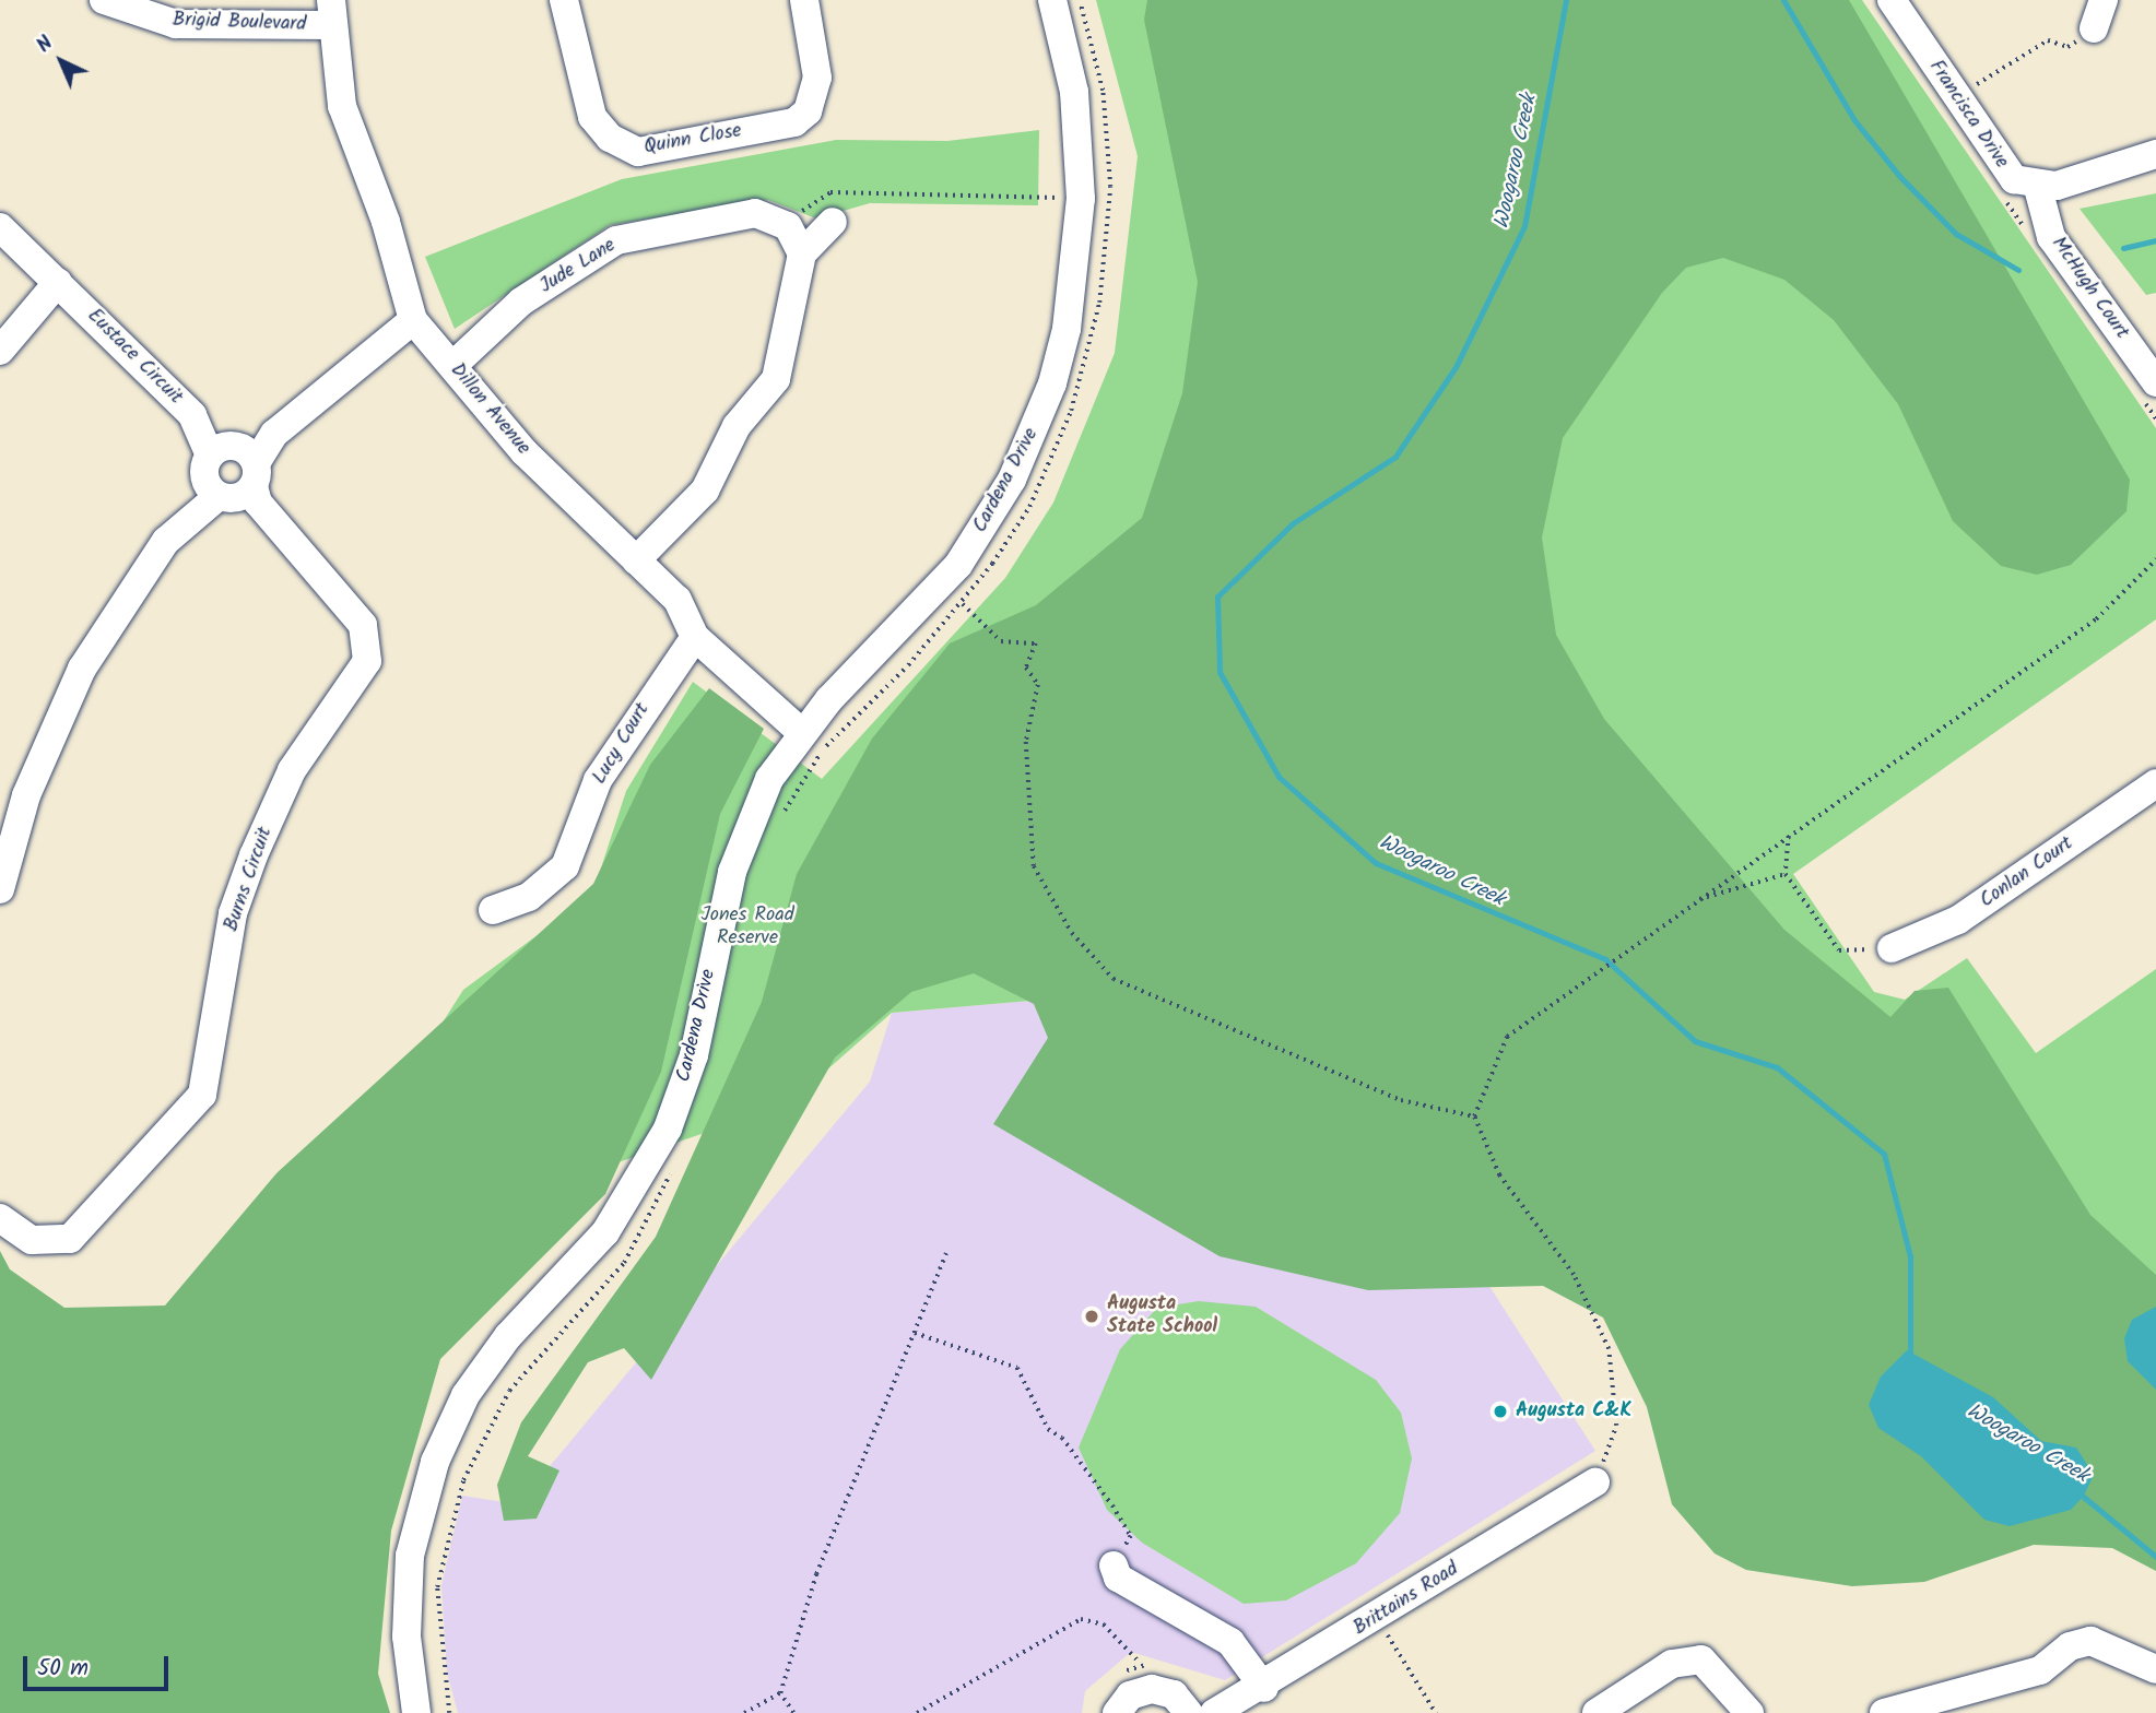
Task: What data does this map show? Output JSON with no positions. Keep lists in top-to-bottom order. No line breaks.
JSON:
{"streets":{"street":["Brigid Boulevard","Francisca Drive","Quinn Close","Jude Lane","McHugh Court","Eustace Circuit","Dillon Avenue","Cardena Drive","Lucy Court","Conlan Court","Burns Circuit","Brittains Road"]},"crossings":[["Brigid Boulevard","Dillon Avenue"],["Francisca Drive","McHugh Court"],["Jude Lane","Dillon Avenue"],["Eustace Circuit","Burns Circuit"],["Dillon Avenue","Cardena Drive"],["Dillon Avenue","Lucy Court"]],"water":["Woogaroo Creek"],"parks":["Jones Road Reserve"],"places":["Augusta State School","Augusta C&K"],"scale_bar":"50 m","north":"top left"}
